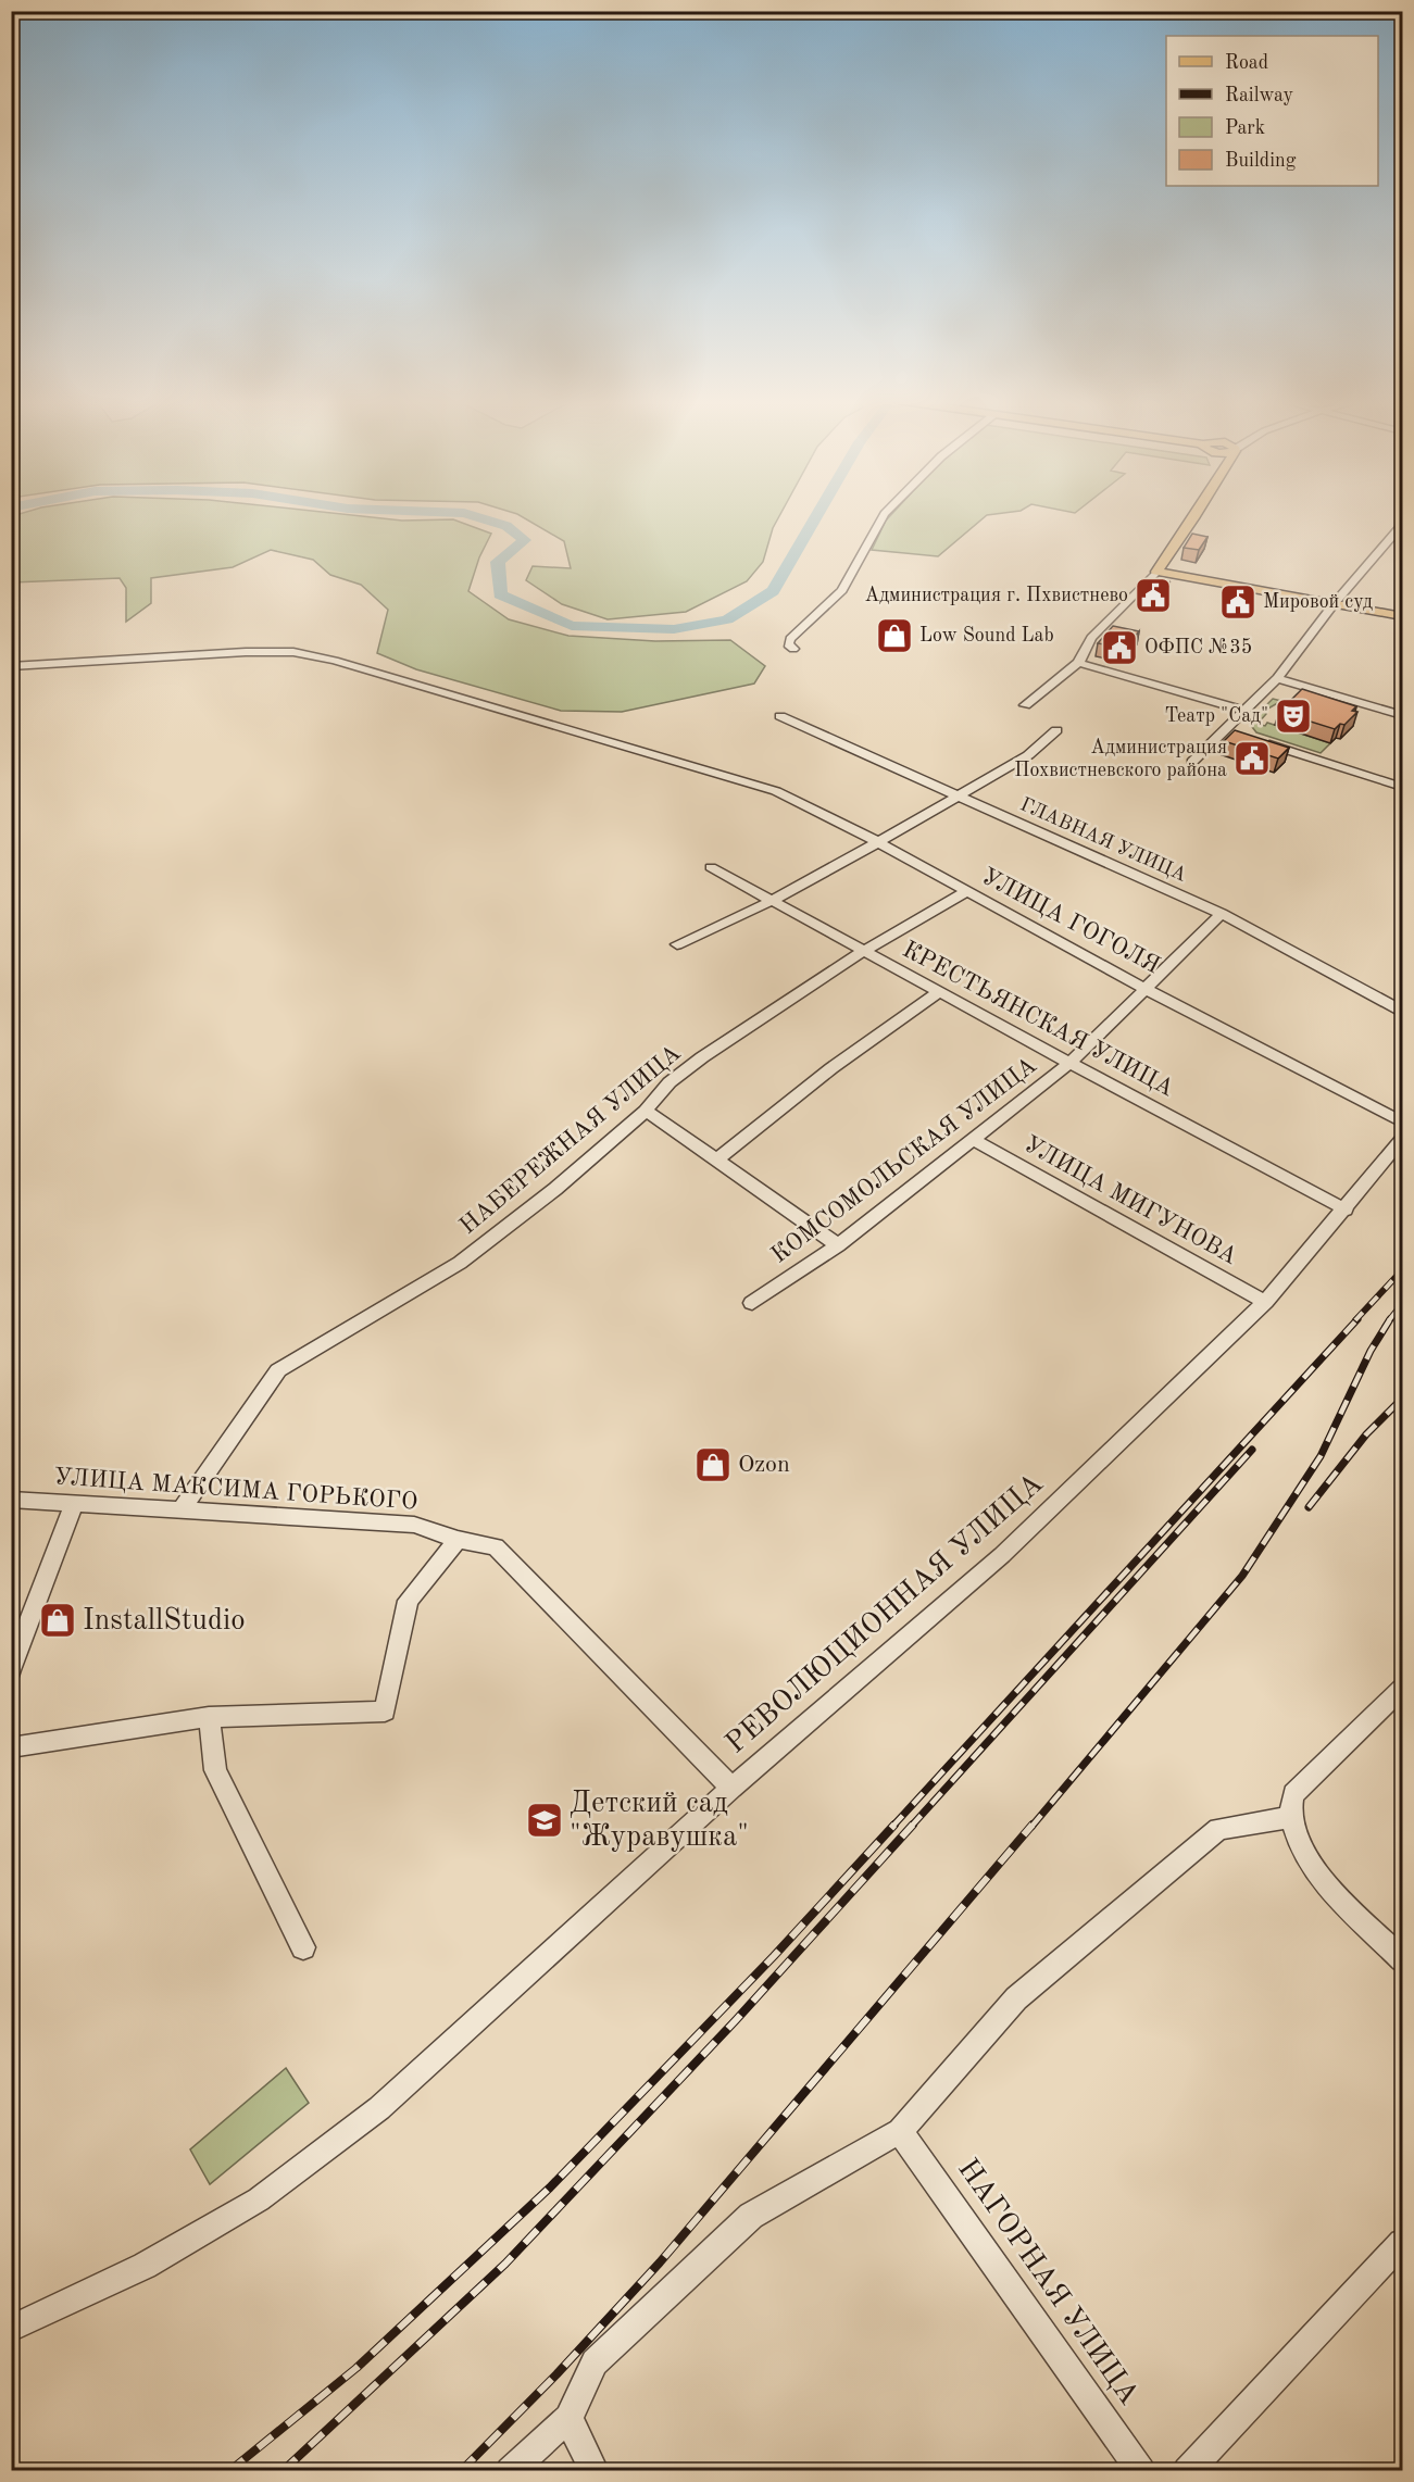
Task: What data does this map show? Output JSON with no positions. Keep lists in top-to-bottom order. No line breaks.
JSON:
{"streets":{"street":["ГЛАВНАЯ УЛИЦА","УЛИЦА ГОГОЛЯ","КРЕСТЬЯНСКАЯ УЛИЦА","НАБЕРЕЖНАЯ УЛИЦА","КОМСОМОЛЬСКАЯ УЛИЦА","УЛИЦА МИГУНОВА","УЛИЦА МАКСИМА ГОРЬКОГО","РЕВОЛЮЦИОННАЯ УЛИЦА","НАГОРНАЯ УЛИЦА"]},"crossings":[["ГЛАВНАЯ УЛИЦА","КОМСОМОЛЬСКАЯ УЛИЦА"],["УЛИЦА ГОГОЛЯ","НАБЕРЕЖНАЯ УЛИЦА"],["УЛИЦА ГОГОЛЯ","КОМСОМОЛЬСКАЯ УЛИЦА"],["КРЕСТЬЯНСКАЯ УЛИЦА","НАБЕРЕЖНАЯ УЛИЦА"],["КРЕСТЬЯНСКАЯ УЛИЦА","КОМСОМОЛЬСКАЯ УЛИЦА"],["КРЕСТЬЯНСКАЯ УЛИЦА","РЕВОЛЮЦИОННАЯ УЛИЦА"],["НАБЕРЕЖНАЯ УЛИЦА","УЛИЦА МАКСИМА ГОРЬКОГО"],["КОМСОМОЛЬСКАЯ УЛИЦА","УЛИЦА МИГУНОВА"],["УЛИЦА МИГУНОВА","РЕВОЛЮЦИОННАЯ УЛИЦА"],["УЛИЦА МАКСИМА ГОРЬКОГО","РЕВОЛЮЦИОННАЯ УЛИЦА"]],"places":{"public building":["Администрация г. Пхвистнево","Мировой суд","ОФПС №35","Администрация Похвистневского района"],"shop":["Low Sound Lab","Ozon","InstallStudio"],"theatre":["Театр \"Сад\""],"school or university":["Детский сад \"Журавушка\""]},"legend":["Road","Railway","Park","Building"]}
